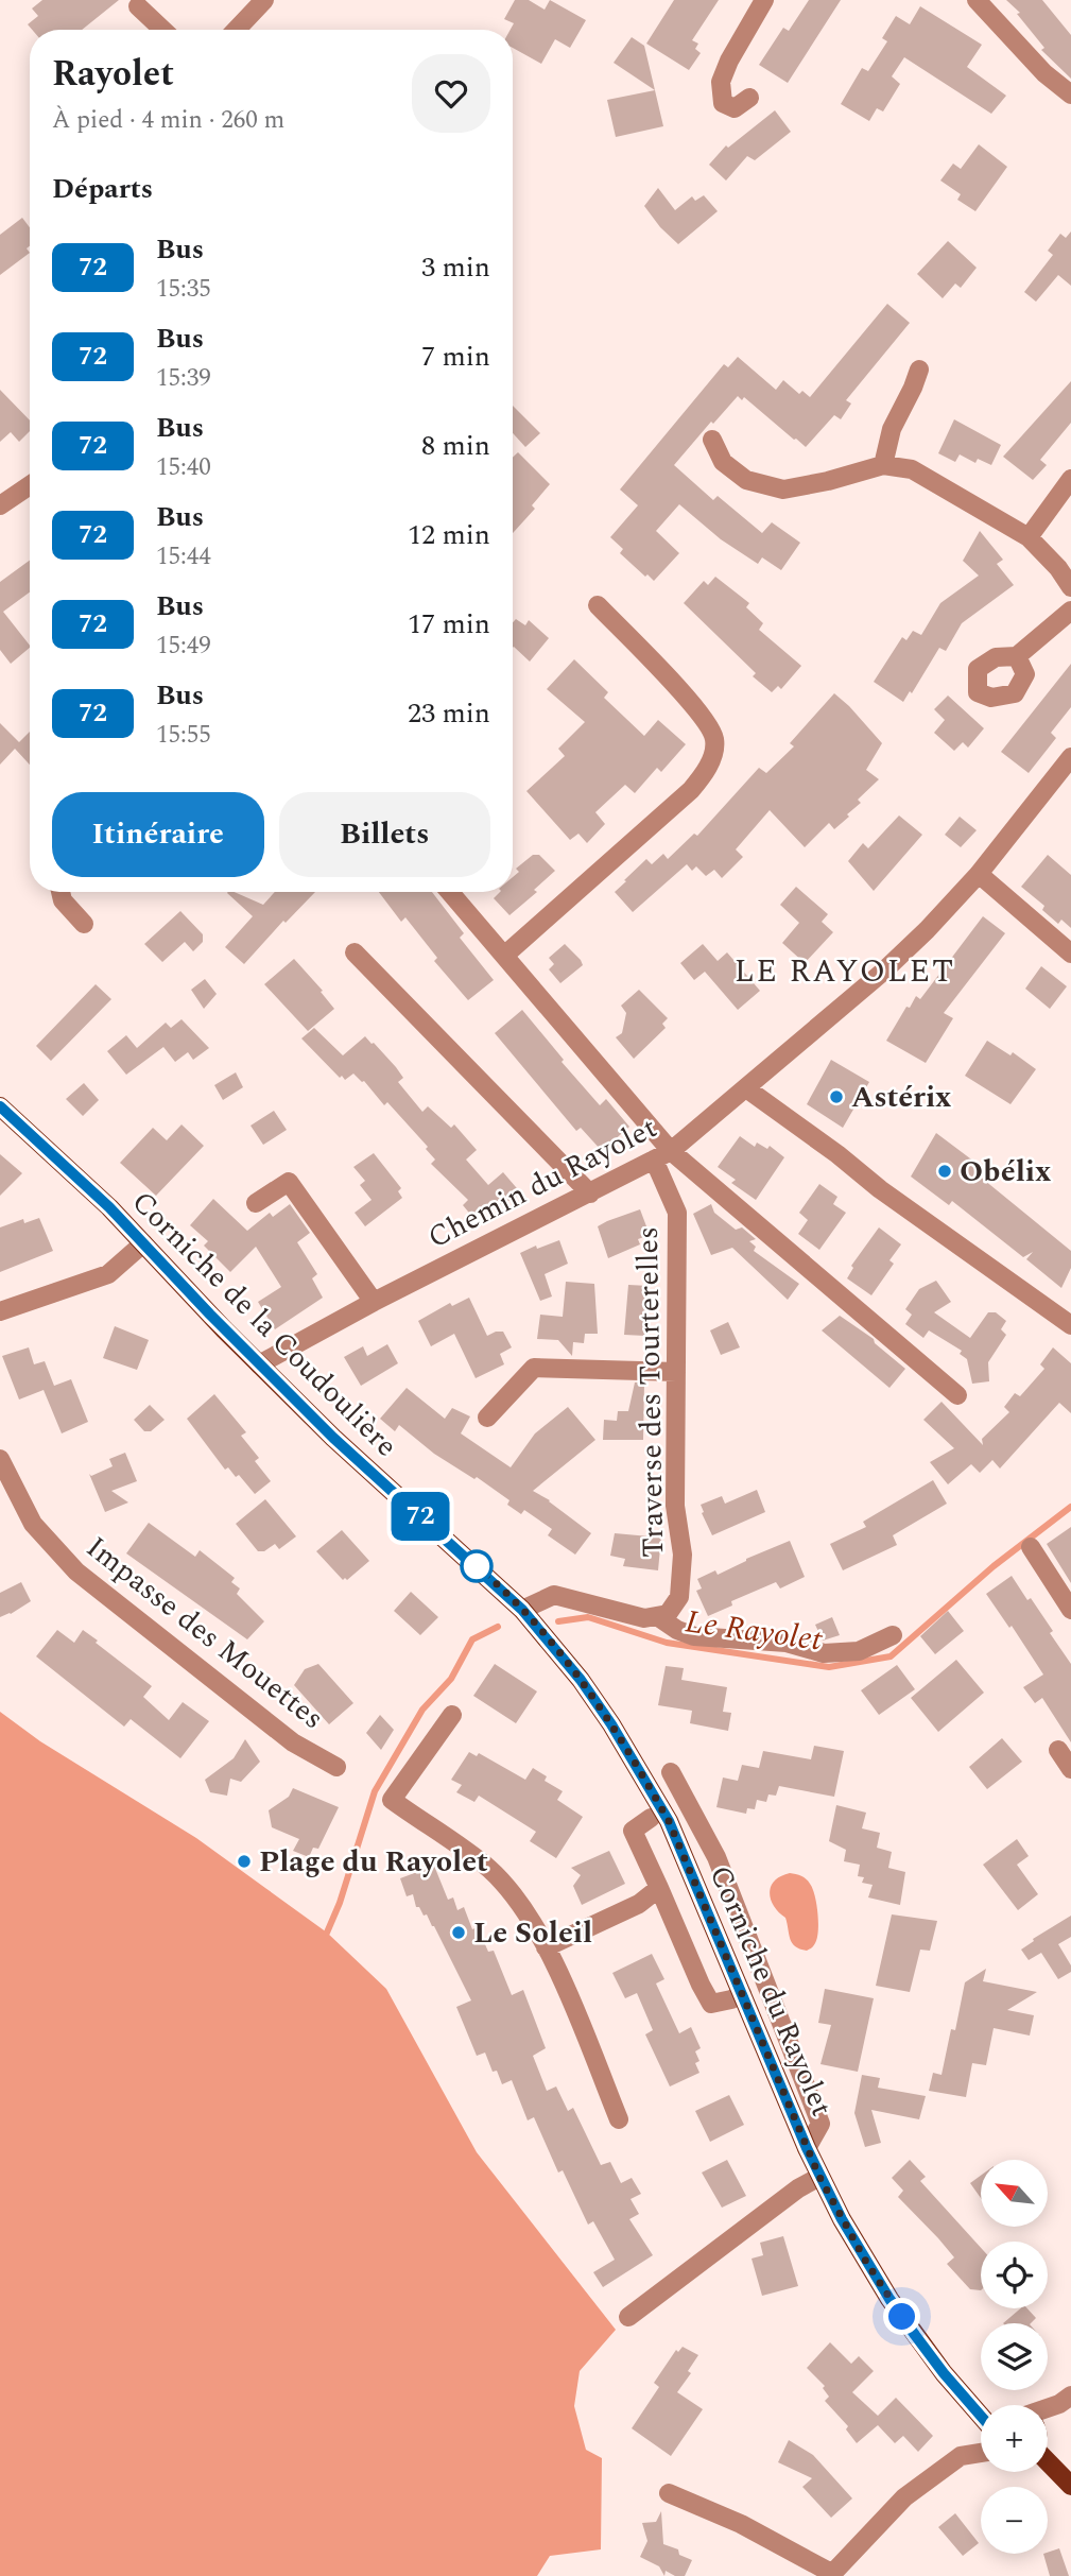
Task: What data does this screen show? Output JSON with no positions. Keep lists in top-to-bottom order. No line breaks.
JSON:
{"streets":{"main road":["Corniche de la Coudoulière","Corniche du Rayolet"],"street":["Chemin du Rayolet","Traverse des Tourterelles","Impasse des Mouettes"]},"crossings":[["Chemin du Rayolet","Corniche de la Coudoulière"],["Chemin du Rayolet","Traverse des Tourterelles"],["Corniche de la Coudoulière","Corniche du Rayolet"]],"districts":["LE RAYOLET"],"water":["Le Rayolet"],"places":["Astérix","Obélix","Plage du Rayolet","Le Soleil"],"lines":["bus line 72"],"north":"top left","page":{"on_map":"72","heading":[["Rayolet","À pied · 4 min · 260 m"],"Départs"],"list":[{"mark":"72","name":"Bus","note":"15:35","value":"3 min"},{"mark":"72","name":"Bus","note":"15:39","value":"7 min"},{"mark":"72","name":"Bus","note":"15:40","value":"8 min"},{"mark":"72","name":"Bus","note":"15:44","value":"12 min"},{"mark":"72","name":"Bus","note":"15:49","value":"17 min"},{"mark":"72","name":"Bus","note":"15:55","value":"23 min"}],"buttons":["Itinéraire","Billets"],"map_buttons":["+","−"]}}
